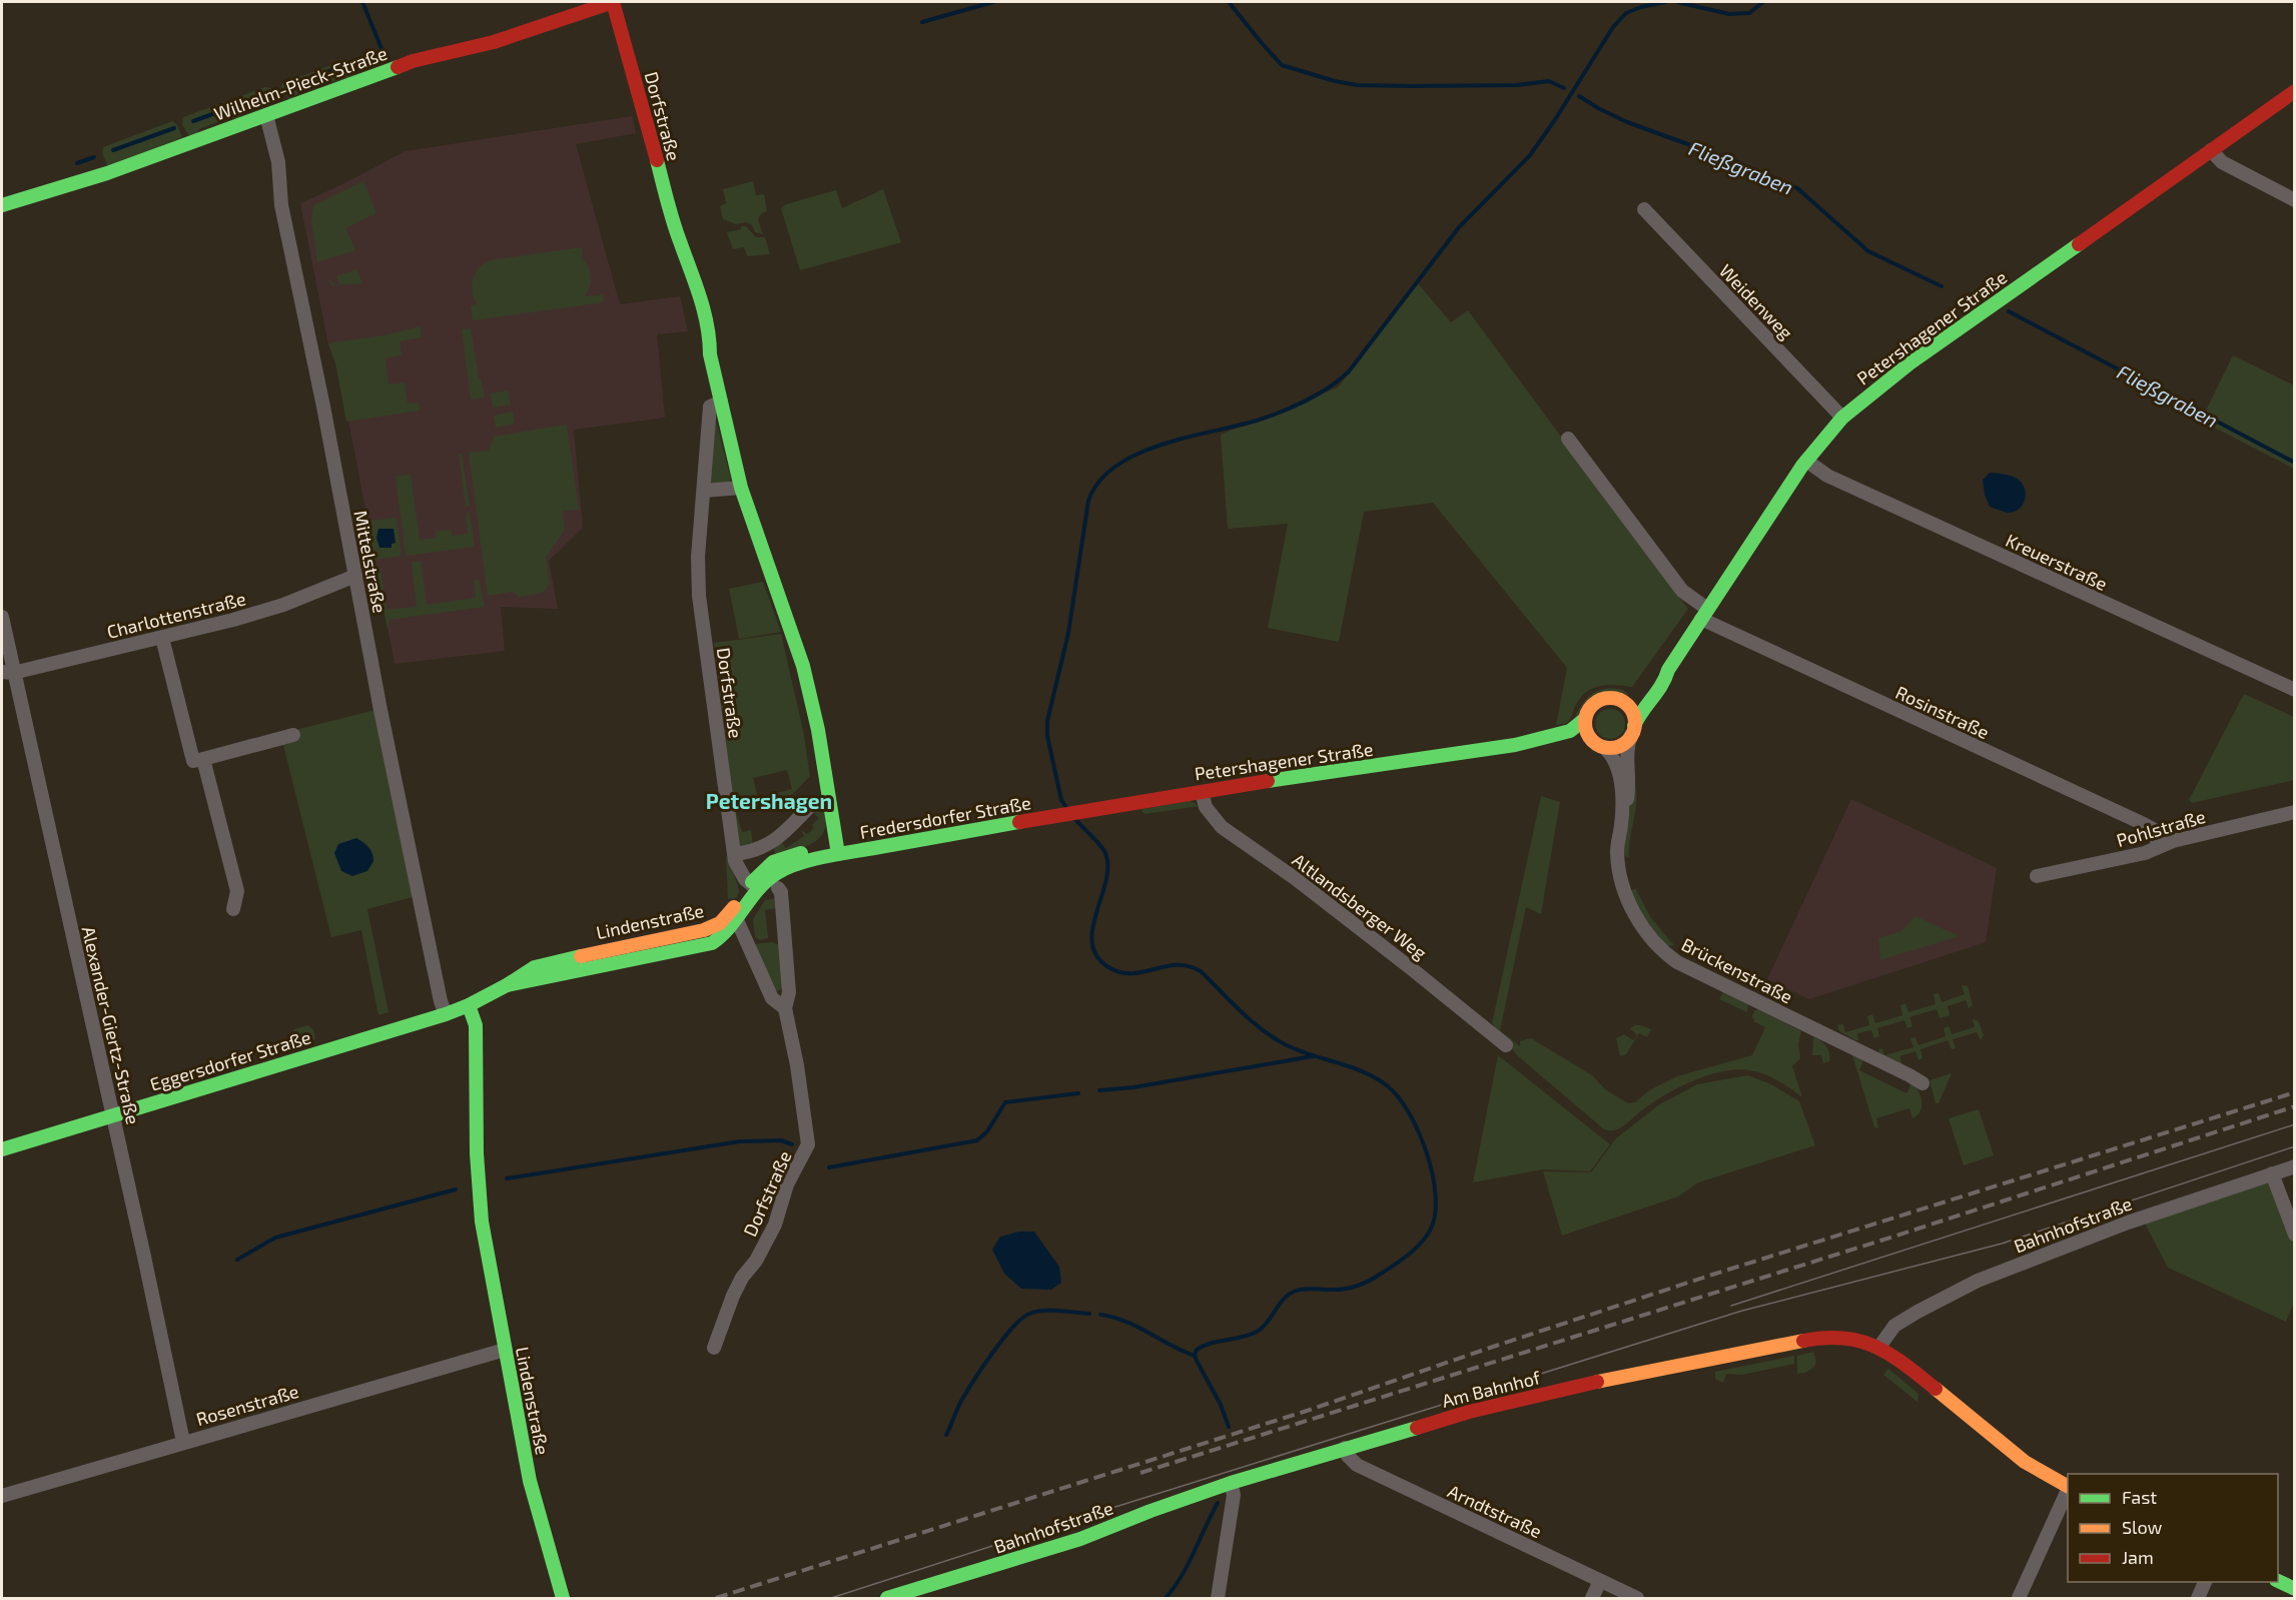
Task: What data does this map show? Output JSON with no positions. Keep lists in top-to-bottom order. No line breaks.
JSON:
{"streets":{"main road":["Wilhelm-Pieck-Straße","Dorfstraße","Petershagener Straße","Fredersdorfer Straße","Lindenstraße","Eggersdorfer Straße","Bahnhofstraße","Am Bahnhof"],"street":["Weidenweg","Mittelstraße","Kreuerstraße","Charlottenstraße","Rosinstraße","Pohlstraße","Altlandsberger Weg","Brückenstraße","Alexander-Giertz-Straße","Rosenstraße","Arndtstraße"]},"crossings":[["Wilhelm-Pieck-Straße","Dorfstraße"],["Wilhelm-Pieck-Straße","Mittelstraße"],["Dorfstraße","Fredersdorfer Straße"],["Dorfstraße","Lindenstraße"],["Weidenweg","Petershagener Straße"],["Petershagener Straße","Kreuerstraße"],["Petershagener Straße","Rosinstraße"],["Petershagener Straße","Fredersdorfer Straße"],["Petershagener Straße","Altlandsberger Weg"],["Petershagener Straße","Brückenstraße"],["Mittelstraße","Charlottenstraße"],["Mittelstraße","Eggersdorfer Straße"],["Charlottenstraße","Alexander-Giertz-Straße"],["Rosinstraße","Pohlstraße"],["Fredersdorfer Straße","Lindenstraße"],["Lindenstraße","Eggersdorfer Straße"],["Lindenstraße","Rosenstraße"],["Alexander-Giertz-Straße","Eggersdorfer Straße"],["Alexander-Giertz-Straße","Rosenstraße"],["Bahnhofstraße","Am Bahnhof"],["Am Bahnhof","Arndtstraße"]],"districts":["Petershagen"],"water":["Fließgraben"],"legend":["Fast","Slow","Jam"]}
